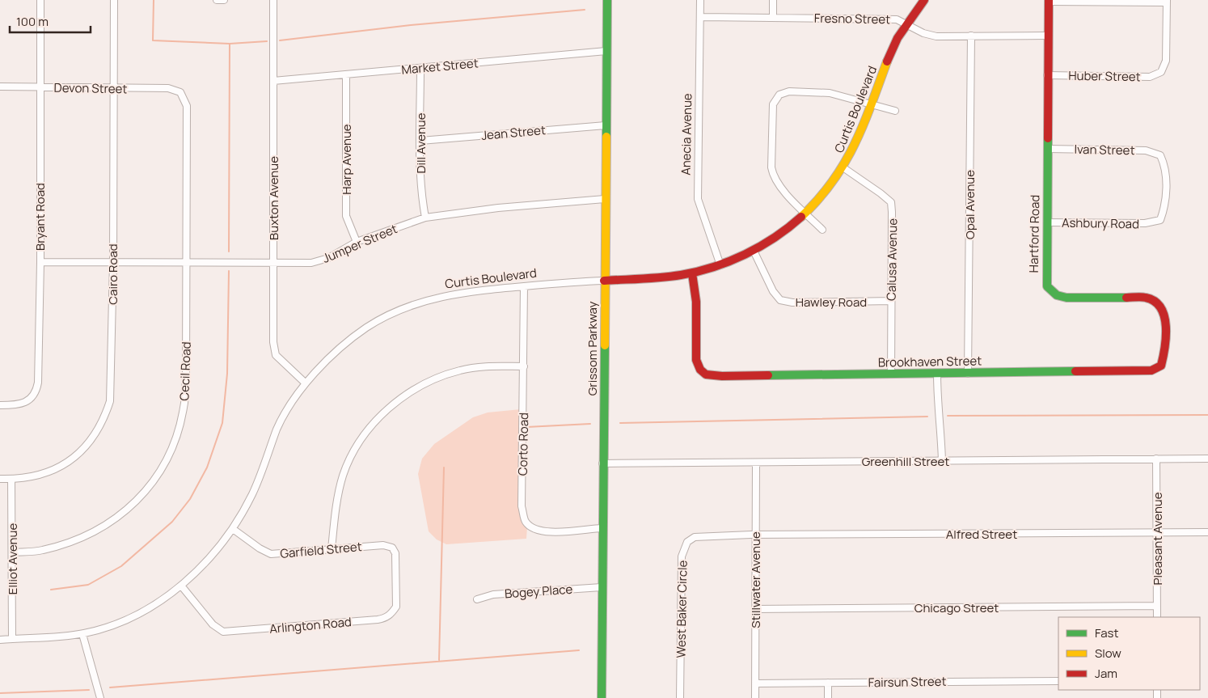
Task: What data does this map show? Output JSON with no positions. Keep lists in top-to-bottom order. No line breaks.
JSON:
{"streets":{"street":["Fresno Street","Market Street","Huber Street","Devon Street","Curtis Boulevard","Jean Street","Anecia Avenue","Dill Avenue","Ivan Street","Harp Avenue","Buxton Avenue","Opal Avenue","Bryant Road","Ashbury Road","Hartford Road","Jumper Street","Calusa Avenue","Cairo Road","Hawley Road","Grissom Parkway","Brookhaven Street","Cecil Road","Corto Road","Greenhill Street","Alfred Street","Pleasant Avenue","Garfield Street","Elliot Avenue","Stillwater Avenue","Bogey Place","Chicago Street","West Baker Circle","Arlington Road","Fairsun Street"]},"crossings":[["Fresno Street","Curtis Boulevard"],["Fresno Street","Anecia Avenue"],["Fresno Street","Opal Avenue"],["Fresno Street","Hartford Road"],["Market Street","Dill Avenue"],["Market Street","Harp Avenue"],["Market Street","Buxton Avenue"],["Market Street","Grissom Parkway"],["Huber Street","Hartford Road"],["Devon Street","Bryant Road"],["Devon Street","Cairo Road"],["Devon Street","Cecil Road"],["Curtis Boulevard","Anecia Avenue"],["Curtis Boulevard","Buxton Avenue"],["Curtis Boulevard","Calusa Avenue"],["Curtis Boulevard","Hawley Road"],["Curtis Boulevard","Grissom Parkway"],["Curtis Boulevard","Brookhaven Street"],["Curtis Boulevard","Corto Road"],["Curtis Boulevard","Garfield Street"],["Curtis Boulevard","Elliot Avenue"],["Curtis Boulevard","Arlington Road"],["Jean Street","Dill Avenue"],["Jean Street","Grissom Parkway"],["Dill Avenue","Jumper Street"],["Ivan Street","Ashbury Road"],["Ivan Street","Hartford Road"],["Harp Avenue","Jumper Street"],["Buxton Avenue","Jumper Street"],["Opal Avenue","Brookhaven Street"],["Bryant Road","Jumper Street"],["Ashbury Road","Hartford Road"],["Hartford Road","Brookhaven Street"],["Jumper Street","Cairo Road"],["Jumper Street","Grissom Parkway"],["Jumper Street","Cecil Road"],["Calusa Avenue","Hawley Road"],["Calusa Avenue","Brookhaven Street"],["Cairo Road","Elliot Avenue"],["Grissom Parkway","Corto Road"],["Grissom Parkway","Greenhill Street"],["Grissom Parkway","Bogey Place"],["Cecil Road","Elliot Avenue"],["Greenhill Street","Pleasant Avenue"],["Greenhill Street","Stillwater Avenue"],["Alfred Street","Pleasant Avenue"],["Alfred Street","Stillwater Avenue"],["Alfred Street","West Baker Circle"],["Pleasant Avenue","Chicago Street"],["Garfield Street","Arlington Road"],["Stillwater Avenue","Chicago Street"],["Stillwater Avenue","West Baker Circle"],["Stillwater Avenue","Fairsun Street"]],"legend":["Fast","Slow","Jam"],"scale_bar":"100 m"}
